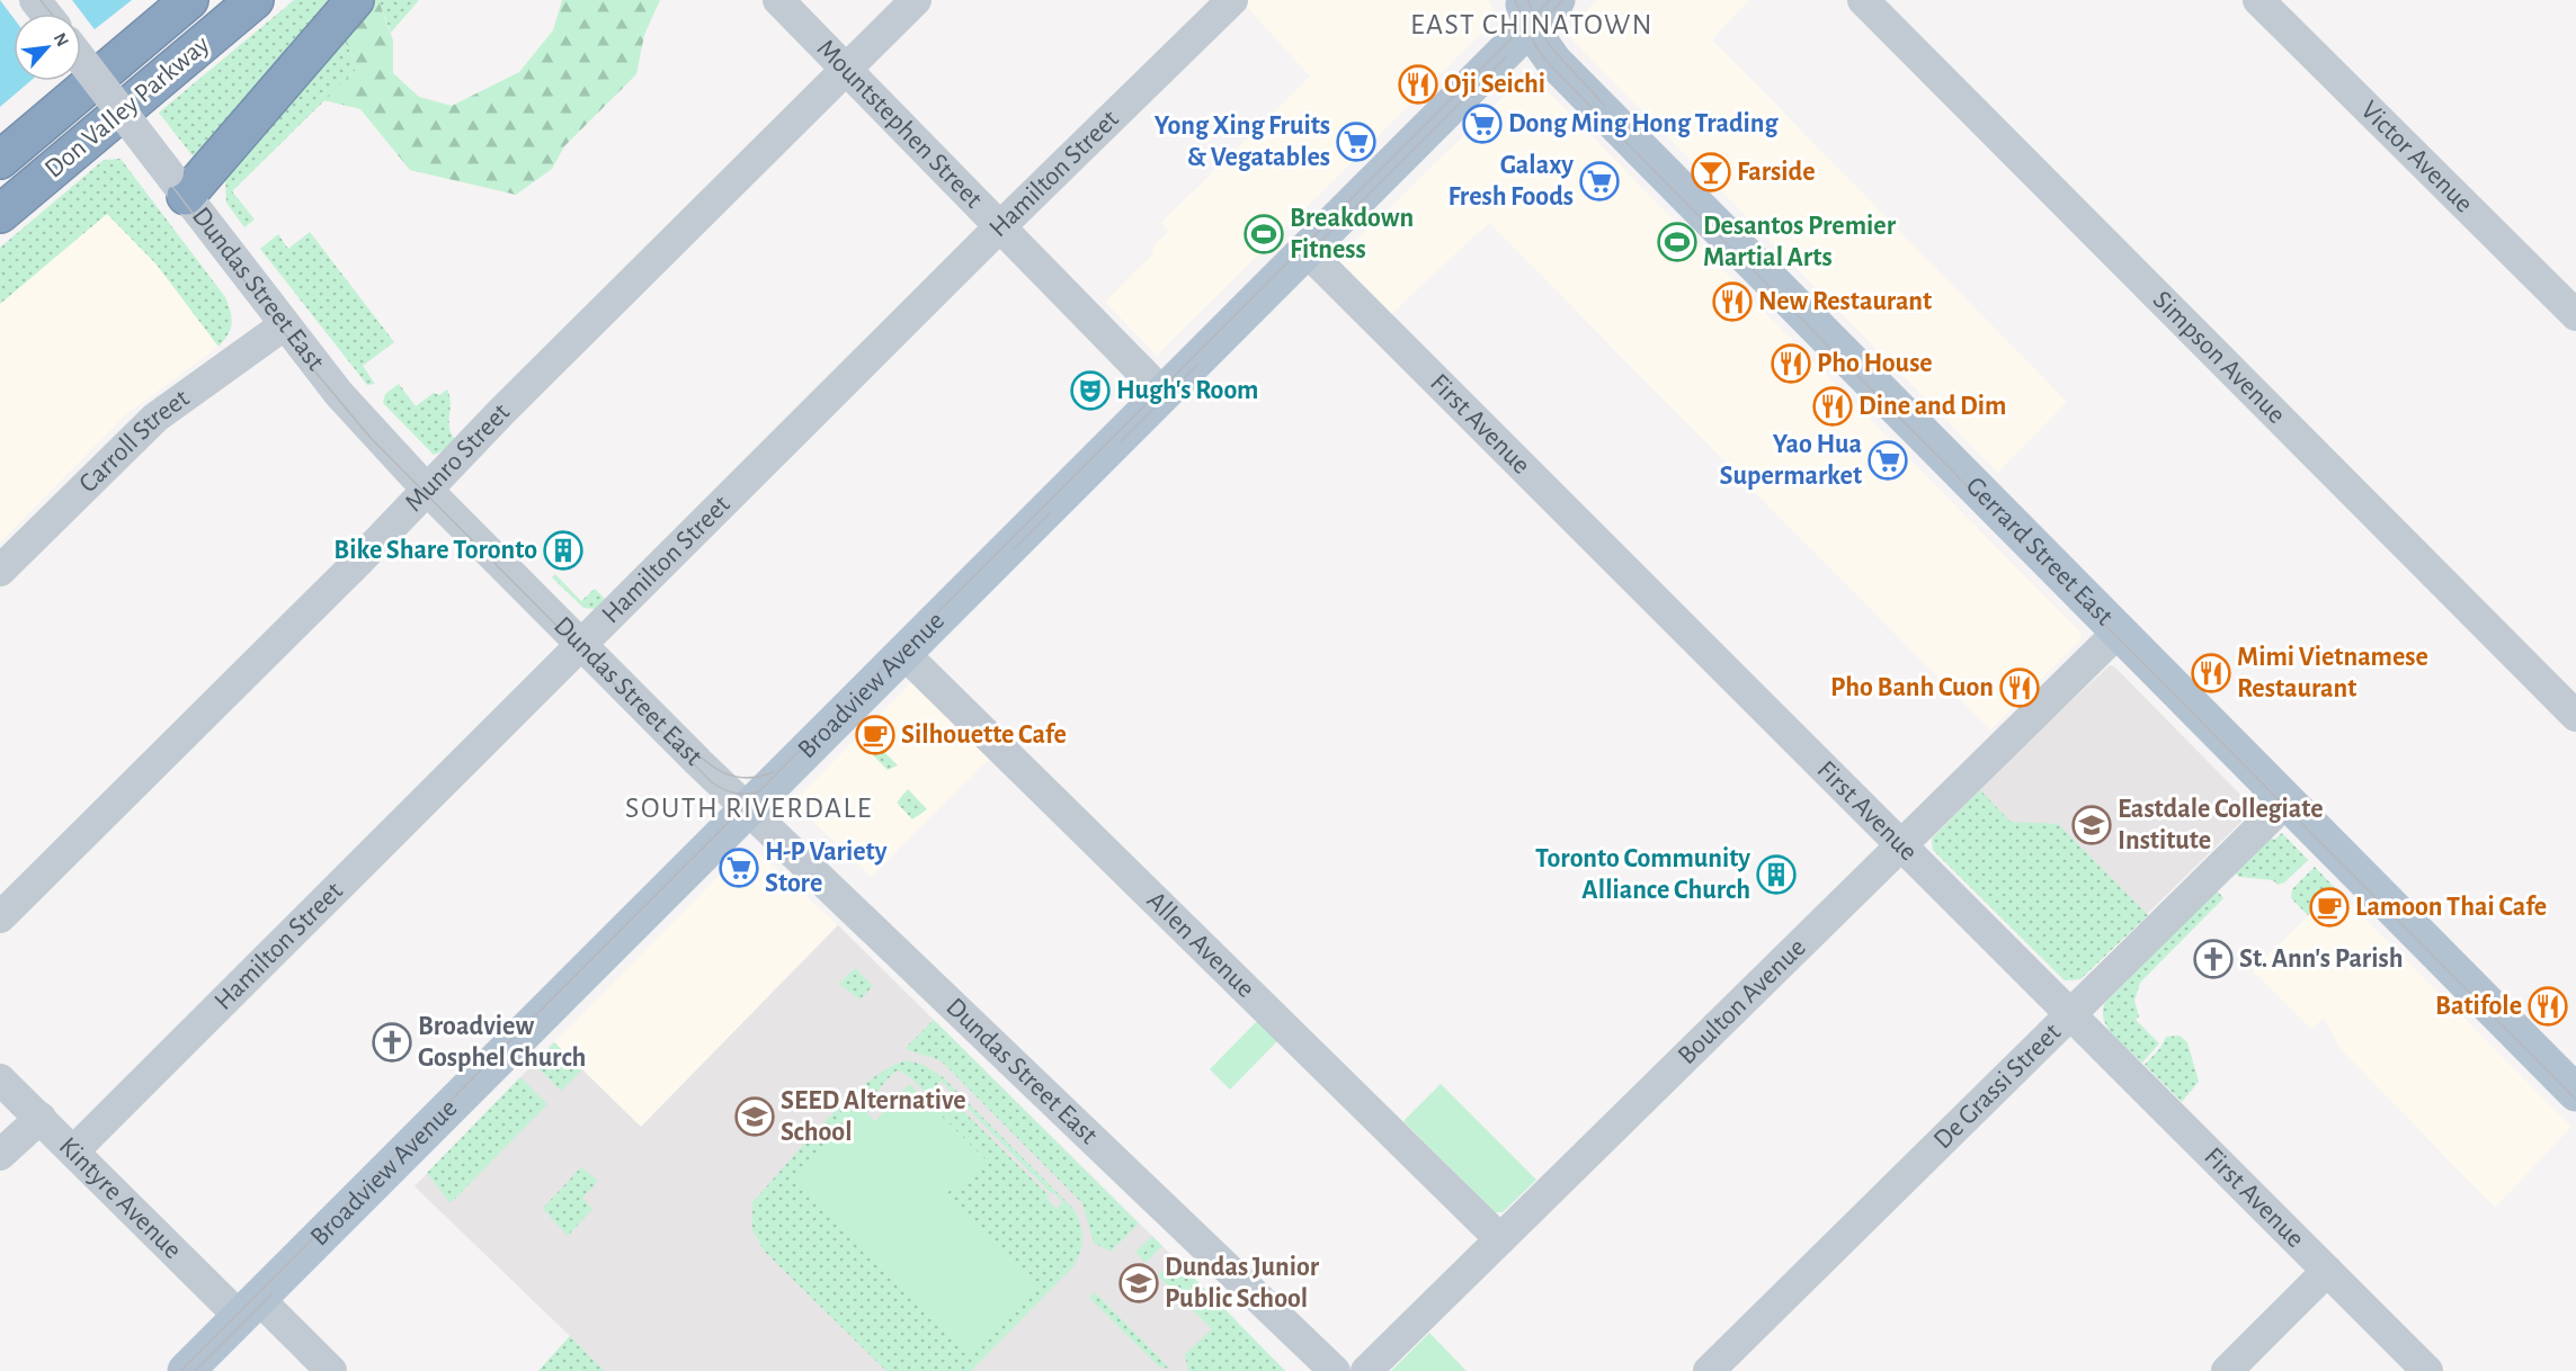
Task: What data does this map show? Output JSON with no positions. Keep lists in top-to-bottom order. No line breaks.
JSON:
{"streets":{"highway":["Don Valley Parkway"],"main road":["Gerrard Street East","Broadview Avenue"],"street":["Mountstephen Street","Victor Avenue","Hamilton Street","Dundas Street East","Simpson Avenue","First Avenue","Carroll Street","Munro Street","Allen Avenue","Boulton Avenue","De Grassi Street","Kintyre Avenue"]},"crossings":[["Mountstephen Street","Hamilton Street"],["Mountstephen Street","Munro Street"],["Mountstephen Street","Broadview Avenue"],["Hamilton Street","Dundas Street East"],["Hamilton Street","Kintyre Avenue"],["Dundas Street East","Carroll Street"],["Dundas Street East","Munro Street"],["Dundas Street East","Broadview Avenue"],["First Avenue","Broadview Avenue"],["First Avenue","Boulton Avenue"],["First Avenue","De Grassi Street"],["Gerrard Street East","Broadview Avenue"],["Gerrard Street East","Boulton Avenue"],["Gerrard Street East","De Grassi Street"],["Broadview Avenue","Allen Avenue"],["Broadview Avenue","Kintyre Avenue"],["Allen Avenue","Boulton Avenue"]],"districts":["EAST CHINATOWN","SOUTH RIVERDALE"],"places":{"restaurant":["Oji Seichi","New Restaurant","Pho House","Dine and Dim","Mimi Vietnamese Restaurant","Pho Banh Cuon","Batifole"],"supermarket":["Dong Ming Hong Trading","Yong Xing Fruits & Vegatables","Galaxy Fresh Foods","Yao Hua Supermarket","H-P Variety Store"],"bar":["Farside"],"sports":["Breakdown Fitness","Desantos Premier Martial Arts"],"theatre":["Hugh's Room"],"building":["Bike Share Toronto","Toronto Community Alliance Church"],"cafe":["Silhouette Cafe","Lamoon Thai Cafe"],"school or university":["Eastdale Collegiate Institute","SEED Alternative School","Dundas Junior Public School"],"church":["St. Ann's Parish","Broadview Gosphel Church"]},"north":"top right"}
